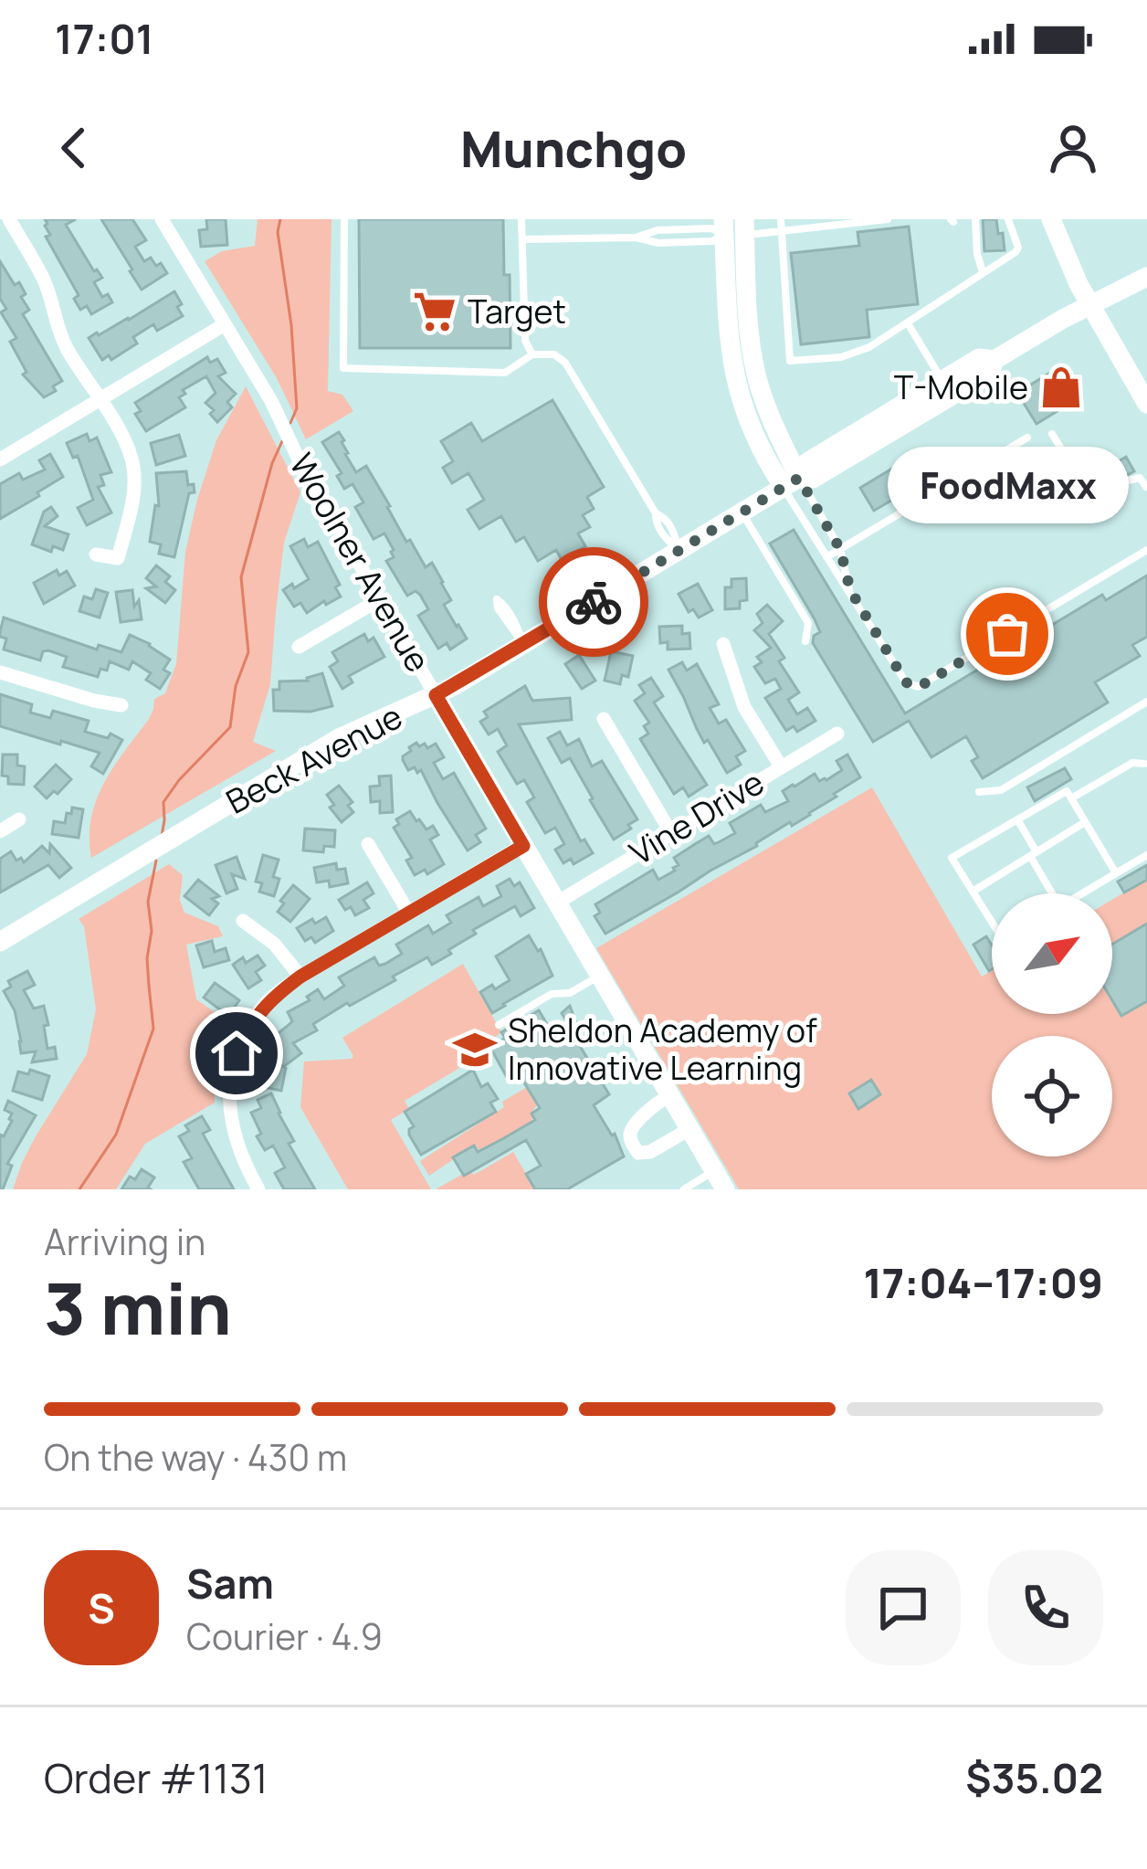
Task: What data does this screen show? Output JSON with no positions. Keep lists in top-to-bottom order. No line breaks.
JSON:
{"streets":{"street":["Woolner Avenue","Beck Avenue","Vine Drive"]},"crossings":[["Woolner Avenue","Beck Avenue"],["Woolner Avenue","Vine Drive"]],"places":{"supermarket":["Target"],"shop":["T-Mobile"],"other":["FoodMaxx"],"school or university":["Sheldon Academy of Innovative Learning"]},"north":"top right","page":{"status":"17:01","header":"Munchgo","bubble":"FoodMaxx","heading":["3 min","Arriving in","17:04–17:09"],"panel":["Sam","Courier · 4.9","Order #1131","$35.02"],"bar":"On the way · 430 m","round":"S"}}
